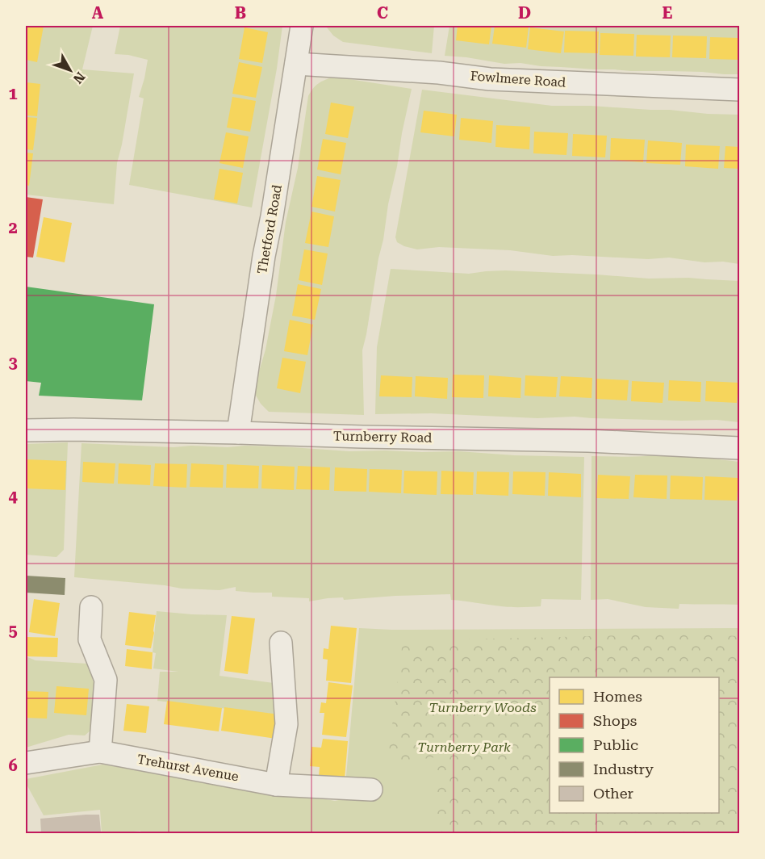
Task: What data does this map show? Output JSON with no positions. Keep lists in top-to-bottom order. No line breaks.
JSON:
{"streets":{"street":["Fowlmere Road","Thetford Road","Turnberry Road","Trehurst Avenue"]},"crossings":[["Fowlmere Road","Thetford Road"],["Thetford Road","Turnberry Road"]],"parks":["Turnberry Woods","Turnberry Park"],"legend":["Homes","Shops","Public","Industry","Other"],"north":"bottom right","grid":{"columns":["A","B","C","D","E"],"rows":["1","2","3","4","5","6"]}}
